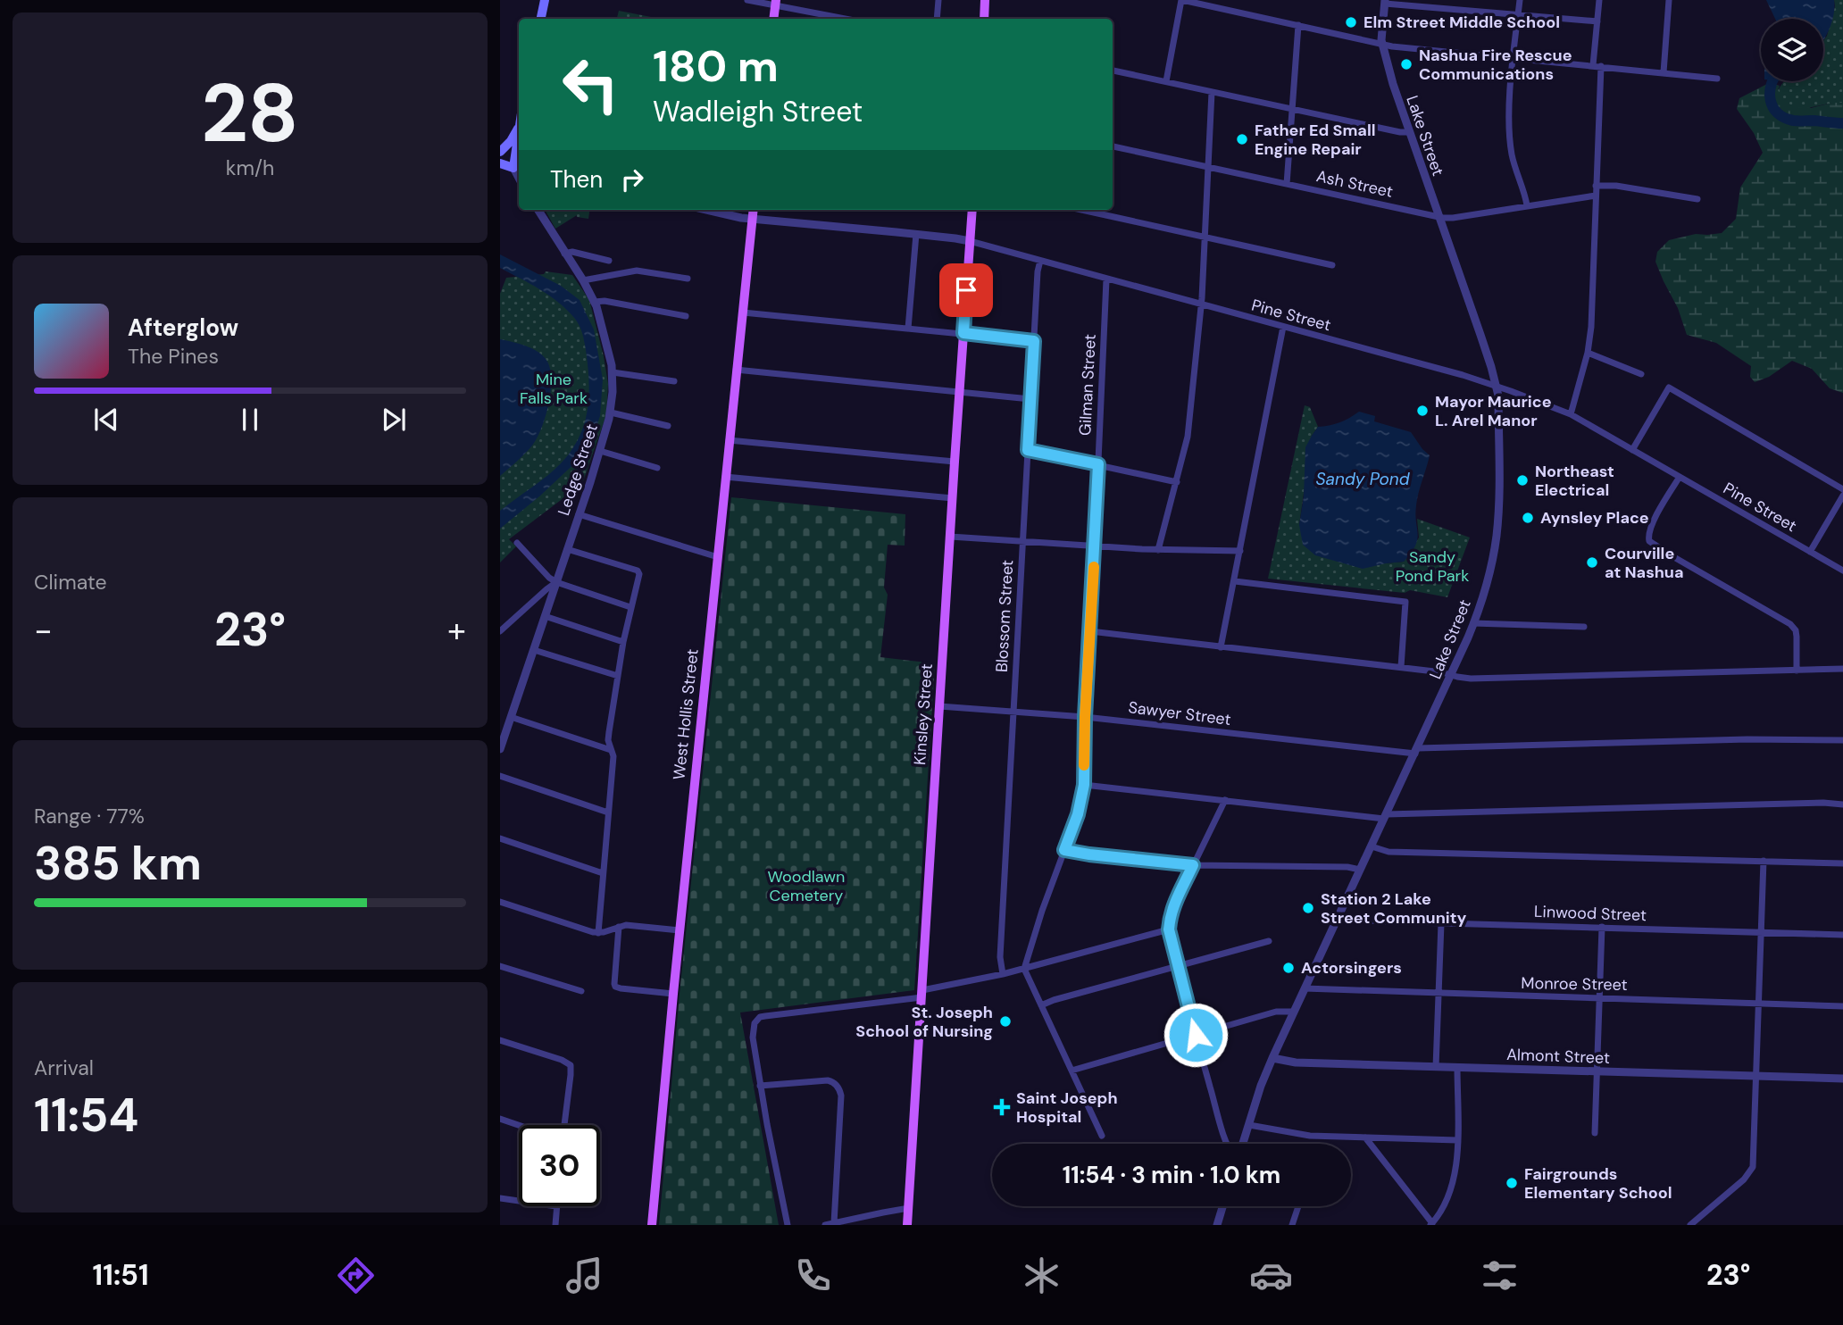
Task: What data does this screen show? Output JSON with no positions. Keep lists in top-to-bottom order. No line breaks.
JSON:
{"streets":{"main road":["West Hollis Street","Kinsley Street"],"street":["Lake Street","Ash Street","Pine Street","Gilman Street","Ledge Street","Blossom Street","Sawyer Street","Linwood Street","Monroe Street","Almont Street"]},"crossings":[["Lake Street","Ash Street"],["Lake Street","Pine Street"],["Lake Street","Sawyer Street"],["Lake Street","Linwood Street"],["Lake Street","Monroe Street"],["Lake Street","Almont Street"],["Pine Street","Gilman Street"],["Pine Street","Blossom Street"],["Pine Street","West Hollis Street"],["Pine Street","Kinsley Street"],["Gilman Street","Sawyer Street"],["Blossom Street","Sawyer Street"],["Sawyer Street","Kinsley Street"]],"water":["Sandy Pond"],"parks":["Mine Falls Park","Sandy Pond Park","Woodlawn Cemetery"],"places":{"other":["Elm Street Middle School","Nashua Fire Rescue Communications","Father Ed Small Engine Repair","Mayor Maurice L. Arel Manor","Northeast Electrical","Aynsley Place","Courville at Nashua","Station 2 Lake Street Community","Actorsingers","St. Joseph School of Nursing","Fairgrounds Elementary School"],"health":["Saint Joseph Hospital"]},"page":{"tile":[["28","km/h"],"Climate",["Range · 77%","385 km"],["Arrival","11:54"]],"turn":["180 m","Wadleigh Street"],"then":"Then","song":["Afterglow","The Pines"],"heat":["−","23°","+"],"limit":"30","trip":"11:54 · 3 min · 1.0 km","tabs":["11:51","23°"]}}
